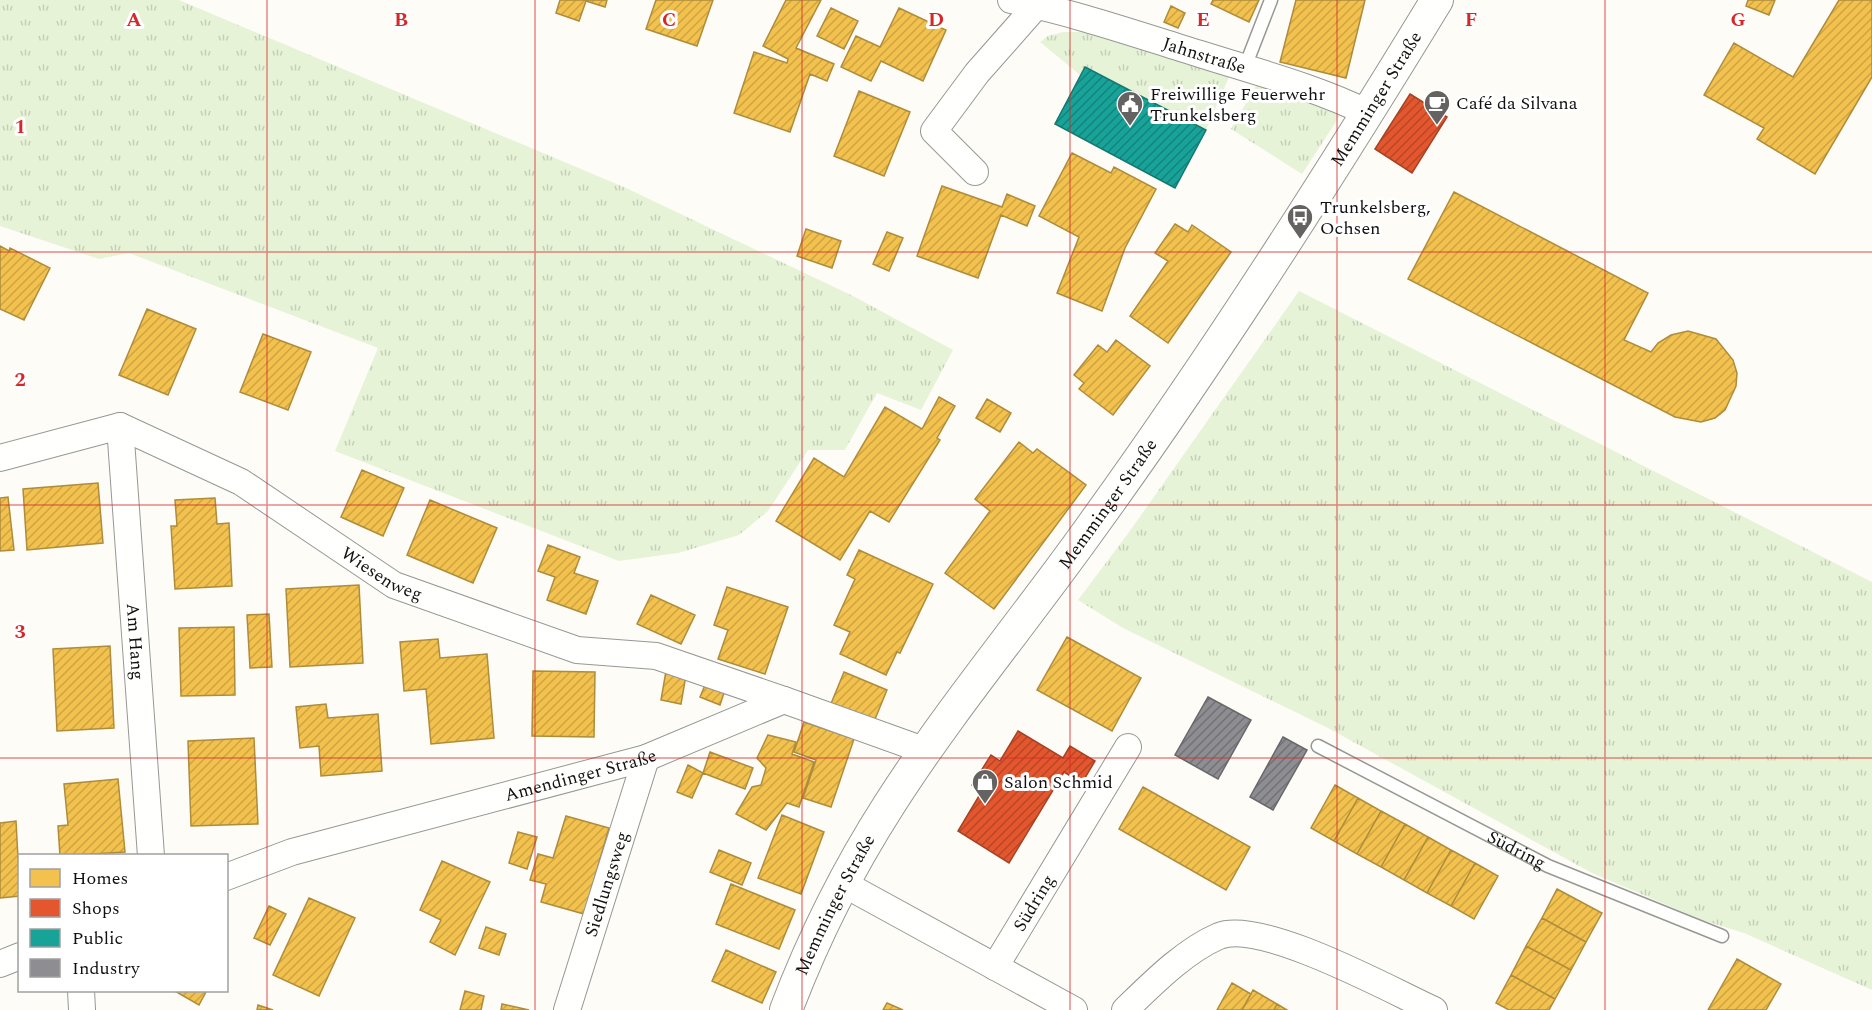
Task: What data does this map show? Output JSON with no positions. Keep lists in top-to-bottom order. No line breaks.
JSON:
{"streets":{"street":["Jahnstraße","Memminger Straße","Wiesenweg","Am Hang","Amendinger Straße","Südring","Siedlungsweg"]},"crossings":[["Jahnstraße","Memminger Straße"],["Wiesenweg","Am Hang"],["Wiesenweg","Amendinger Straße"],["Amendinger Straße","Siedlungsweg"]],"places":{"cafe":["Café da Silvana"],"public building":["Freiwillige Feuerwehr Trunkelsberg"],"bus stop":["Trunkelsberg, Ochsen"],"shop":["Salon Schmid"]},"legend":["Homes","Shops","Public","Industry"],"grid":{"columns":["A","B","C","D","E","F","G"],"rows":["1","2","3"]}}
